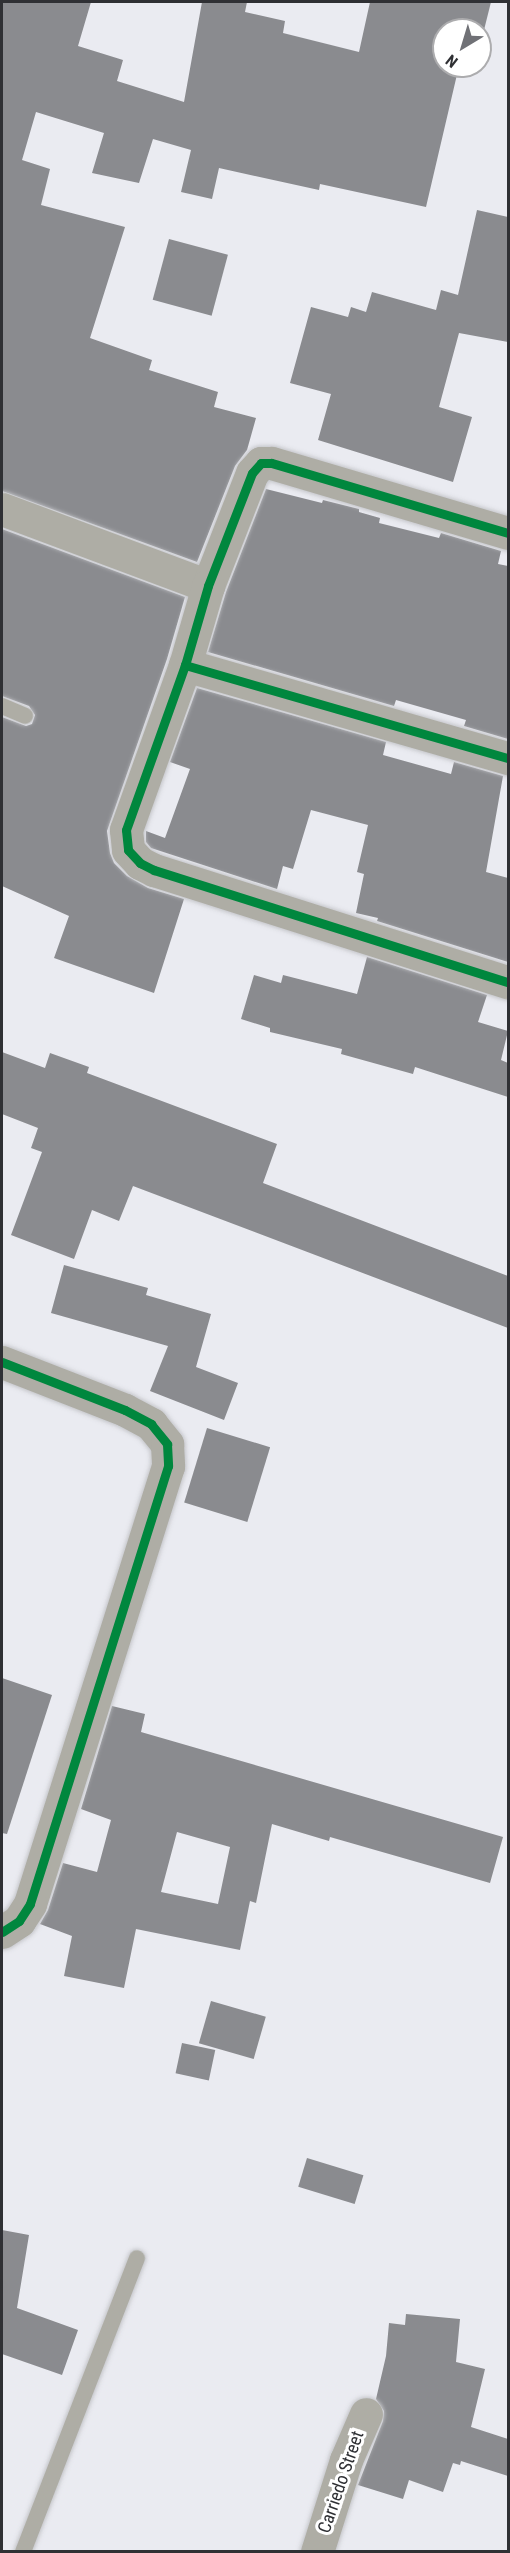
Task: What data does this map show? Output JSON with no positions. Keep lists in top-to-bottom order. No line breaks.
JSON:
{"streets":{"street":["Carriedo Street"]},"north":"bottom left"}
